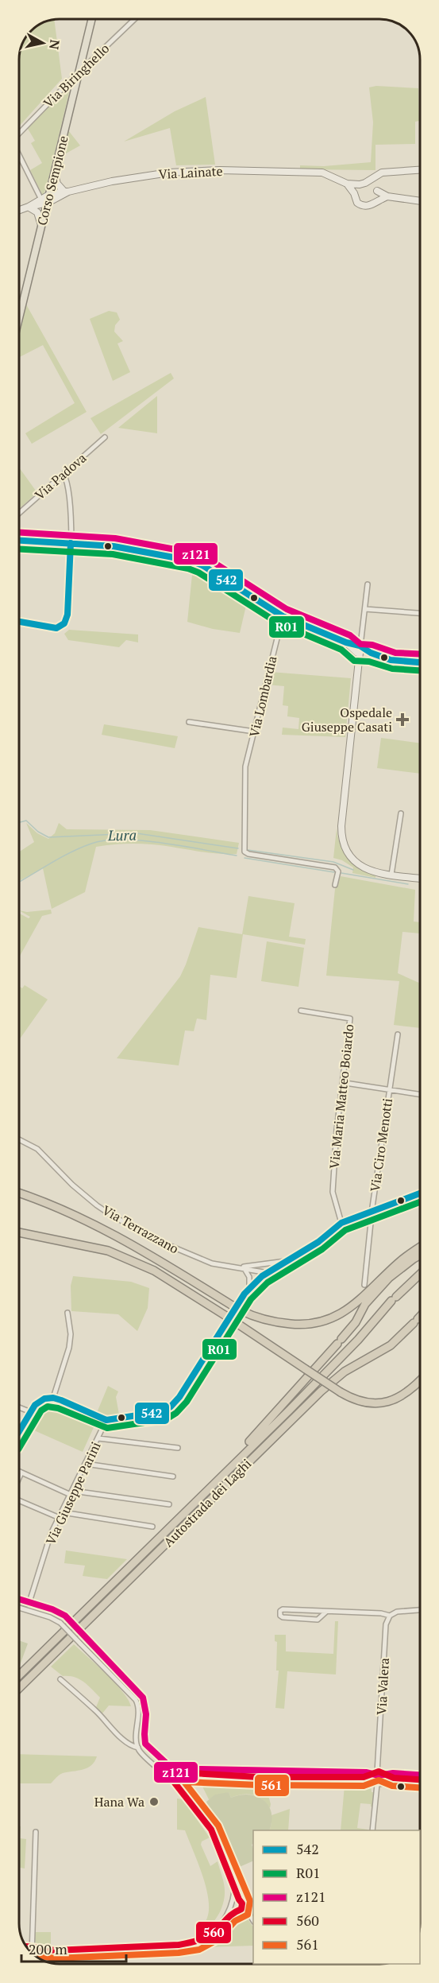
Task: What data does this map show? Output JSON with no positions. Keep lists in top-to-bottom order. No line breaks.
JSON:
{"streets":{"highway":["Autostrada dei Laghi"],"main road":["Corso Sempione"],"street":["Via Biringhello","Via Lainate","Via Padova","Via Lombardia","Via Maria Matteo Boiardo","Via Ciro Menotti","Via Terrazzano","Via Giuseppe Parini","Via Valera"]},"crossings":[["Via Biringhello","Corso Sempione"],["Via Lainate","Corso Sempione"]],"water":["Lura"],"places":{"health":["Ospedale Giuseppe Casati"],"other":["Hana Wa"]},"lines":["transit line z121","transit line 542","transit line R01","transit line 560","transit line 561"],"legend":["542","R01","z121","560","561"],"scale_bar":"200 m","north":"right"}
